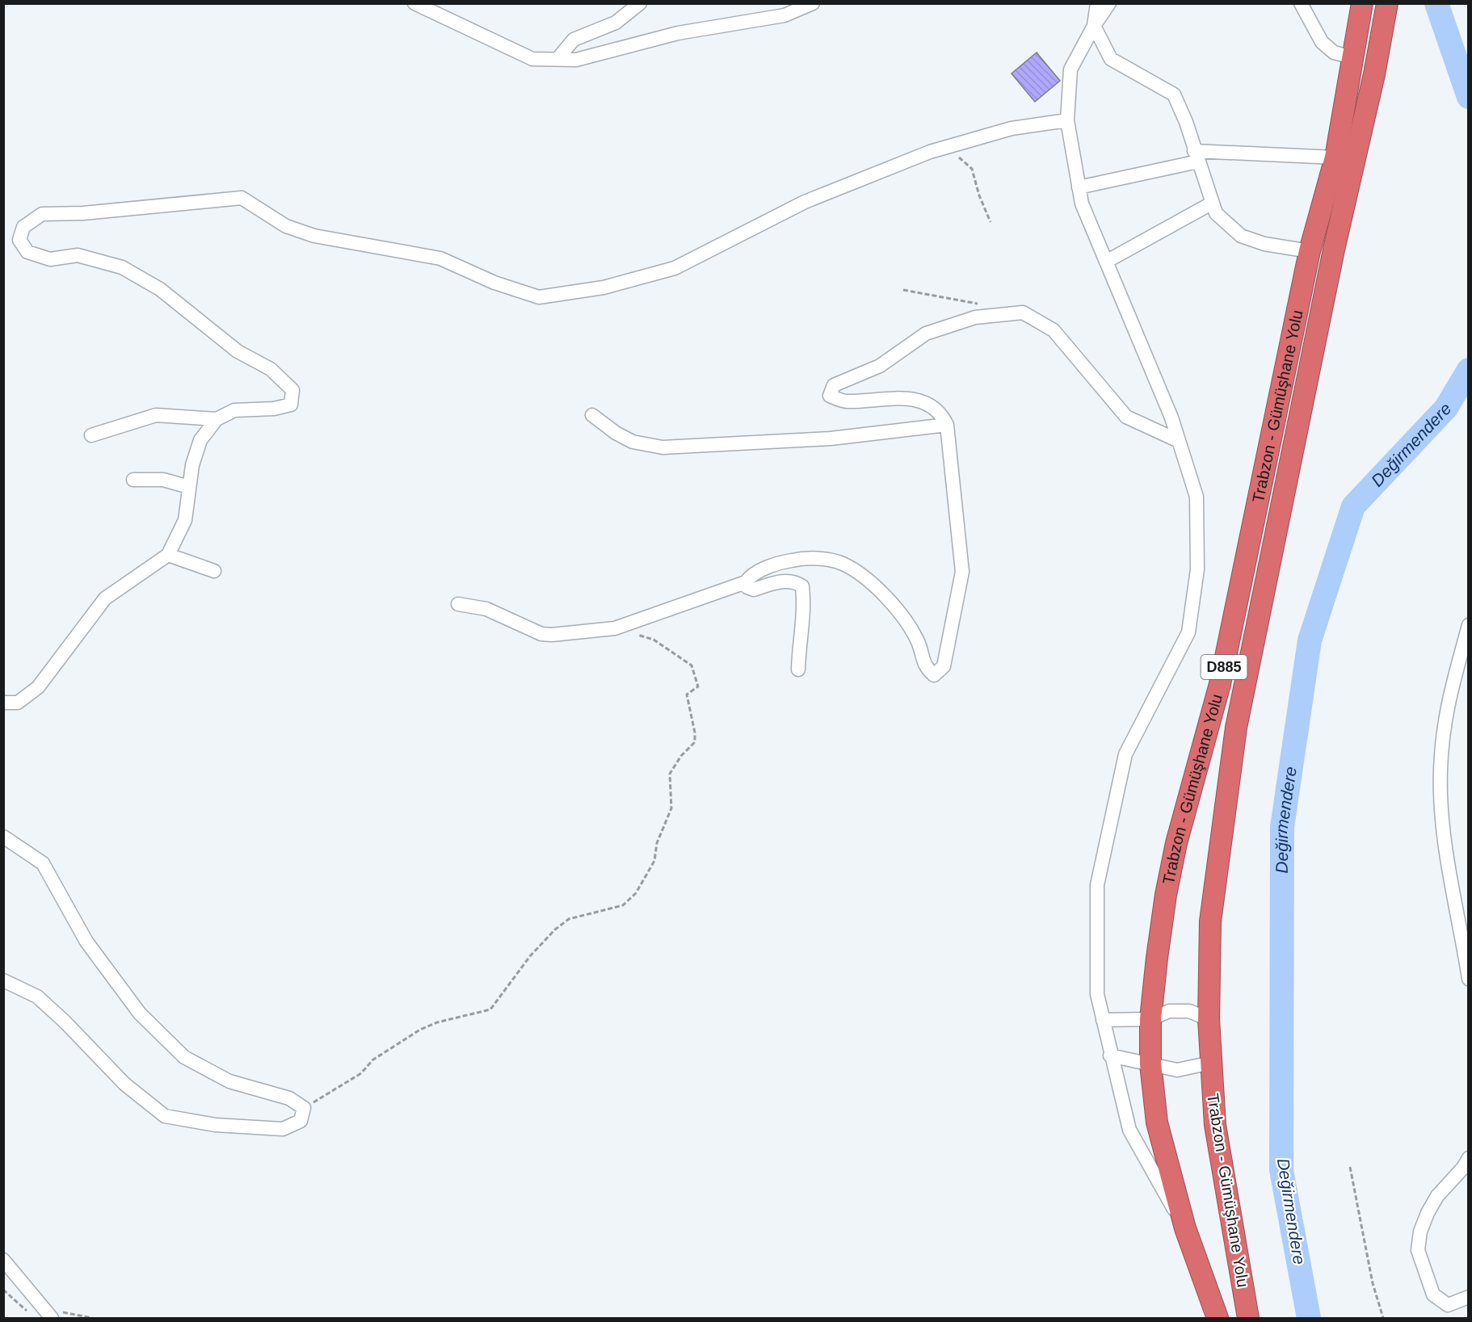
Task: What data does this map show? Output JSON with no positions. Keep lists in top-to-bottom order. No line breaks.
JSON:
{"streets":{"highway":["Trabzon - Gümüşhane Yolu","D885"]},"water":["Değirmendere"]}
